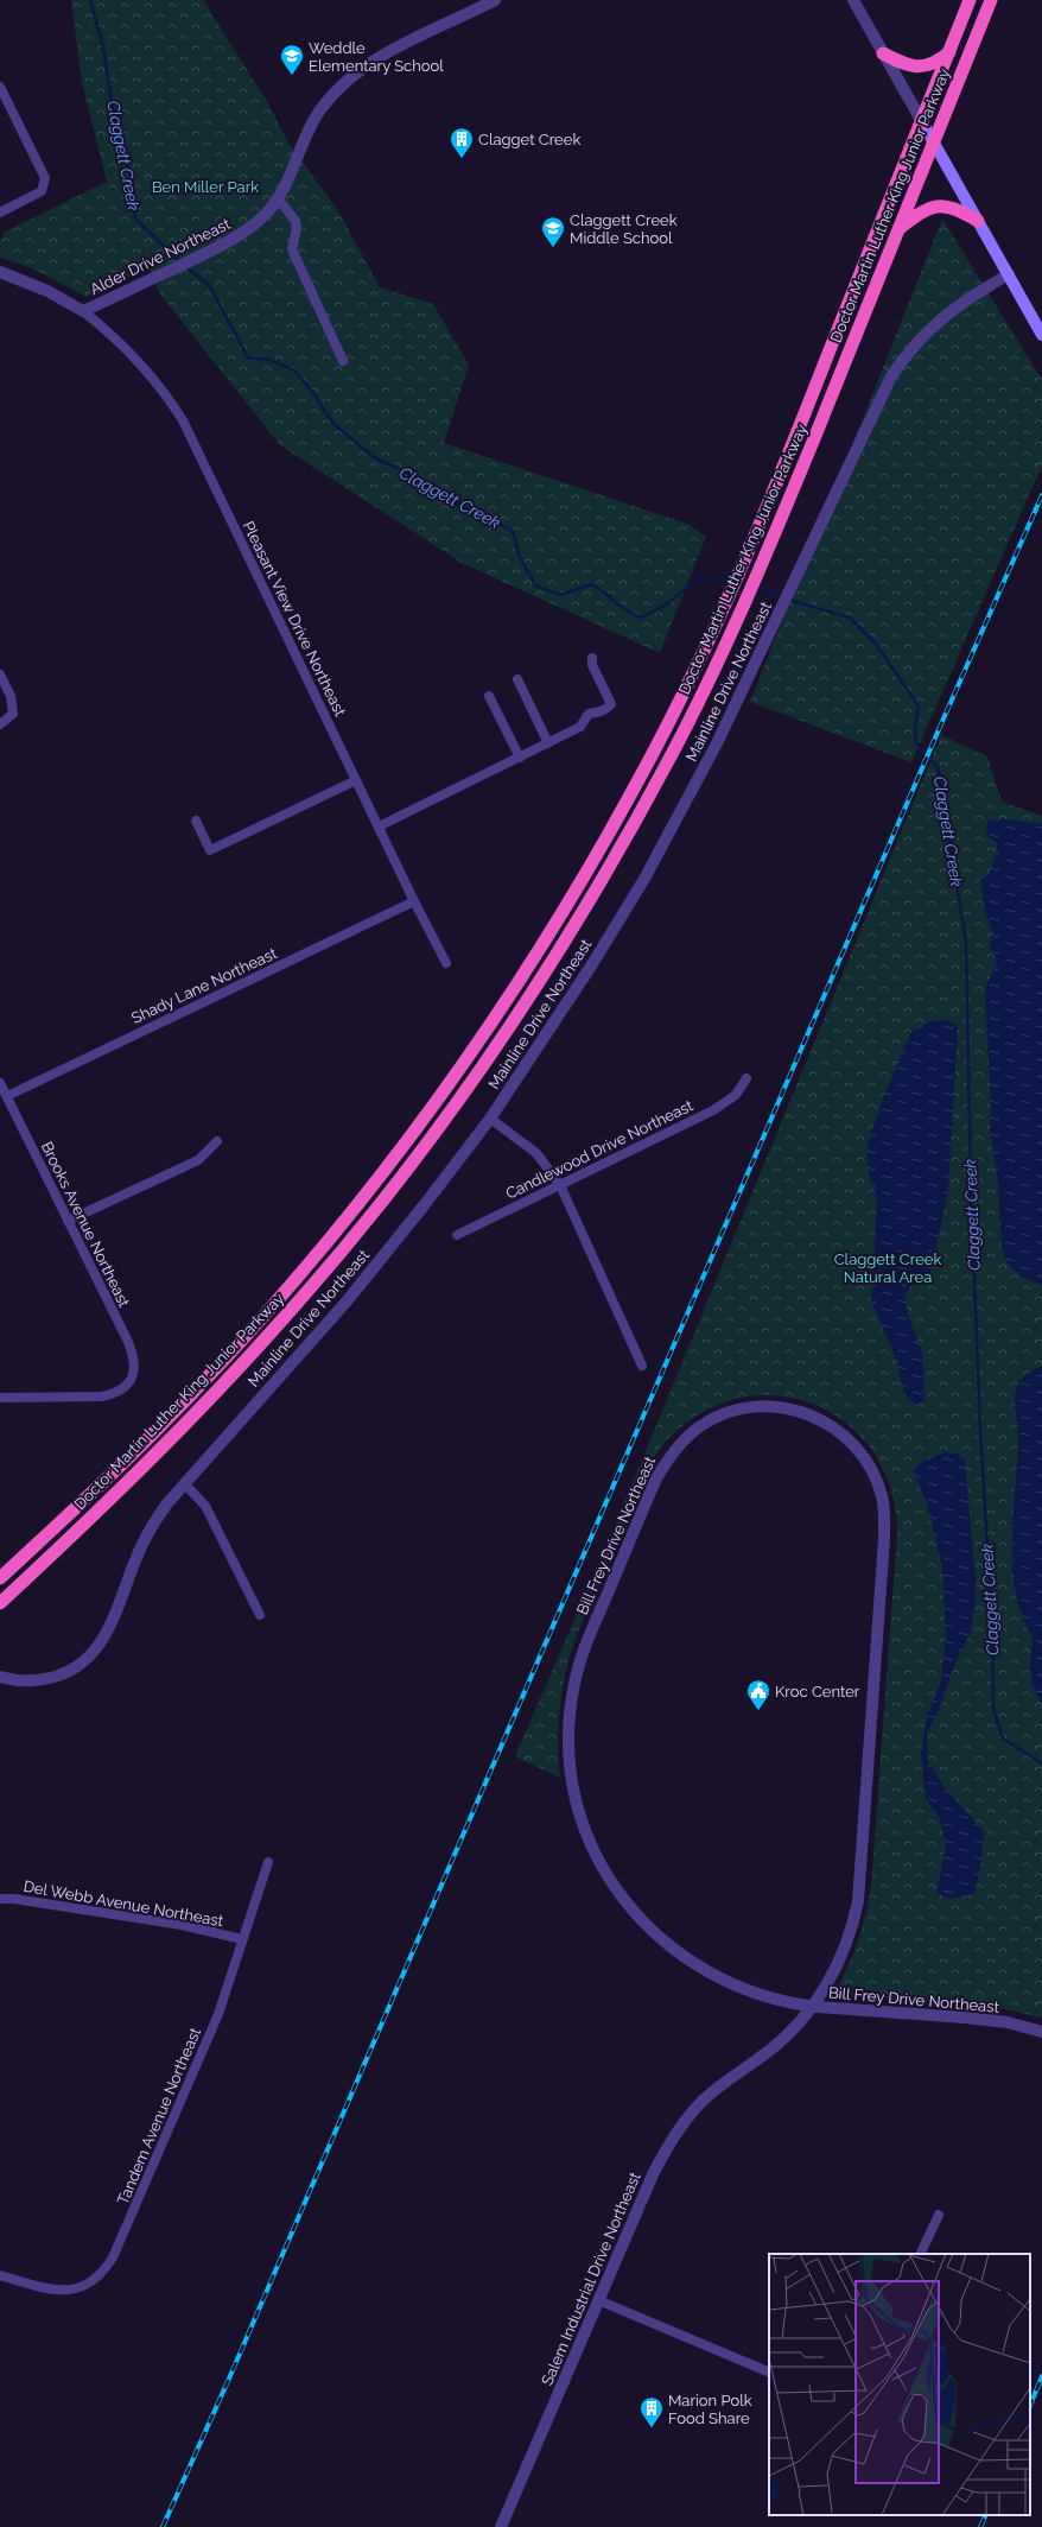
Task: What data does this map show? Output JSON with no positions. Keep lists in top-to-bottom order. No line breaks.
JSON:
{"streets":{"highway":["Doctor Martin Luther King Junior Parkway"],"street":["Alder Drive Northeast","Pleasant View Drive Northeast","Mainline Drive Northeast","Shady Lane Northeast","Candlewood Drive Northeast","Brooks Avenue Northeast","Bill Frey Drive Northeast","Del Webb Avenue Northeast","Tandem Avenue Northeast","Salem Industrial Drive Northeast"]},"crossings":[["Alder Drive Northeast","Pleasant View Drive Northeast"],["Pleasant View Drive Northeast","Shady Lane Northeast"],["Shady Lane Northeast","Brooks Avenue Northeast"],["Bill Frey Drive Northeast","Salem Industrial Drive Northeast"],["Del Webb Avenue Northeast","Tandem Avenue Northeast"]],"water":["Claggett Creek"],"parks":["Ben Miller Park","Claggett Creek Natural Area"],"places":{"school or university":["Weddle Elementary School","Claggett Creek Middle School"],"building":["Clagget Creek","Marion Polk Food Share"],"public building":["Kroc Center"]}}
